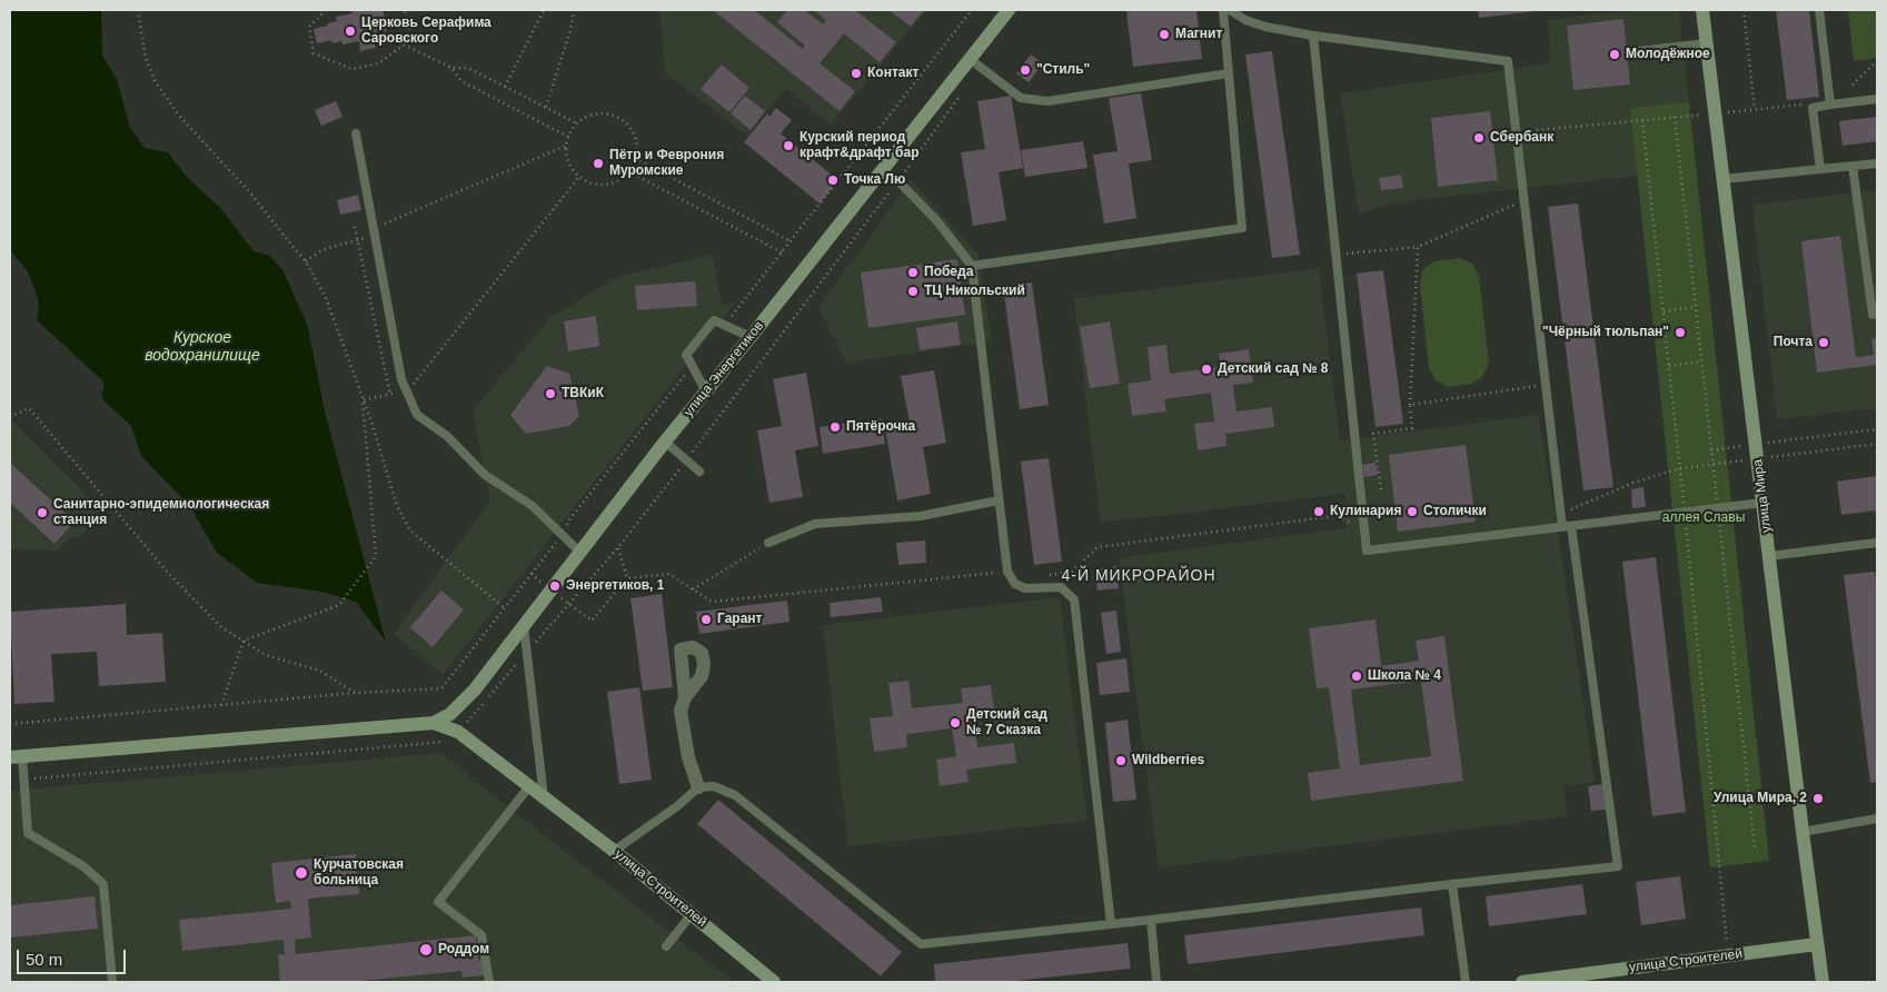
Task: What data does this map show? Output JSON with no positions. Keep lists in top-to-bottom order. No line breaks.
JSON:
{"streets":{"main road":["улица Энергетиков","улица Мира","улица Строителей"]},"crossings":[["улица Энергетиков","улица Строителей"],["улица Мира","улица Строителей"]],"districts":["4-Й МИКРОРАЙОН"],"water":["Курское водохранилище"],"parks":["аллея Славы"],"places":["Церковь Серафима Саровского","Магнит","Молодёжное","\"Стиль\"","Контакт","Сбербанк","Курский период крафт&драфт бар","Пётр и Феврония Муромские","Точка Лю","Победа","ТЦ Никольский","\"Чёрный тюльпан\"","Почта","Детский сад № 8","ТВКиК","Пятёрочка","Кулинария","Столички","Санитарно-эпидемиологическая станция","Энергетиков, 1","Гарант","Школа № 4","Детский сад № 7 Сказка","Wildberries","Улица Мира, 2","Курчатовская больница","Роддом"],"scale_bar":"50 m"}
